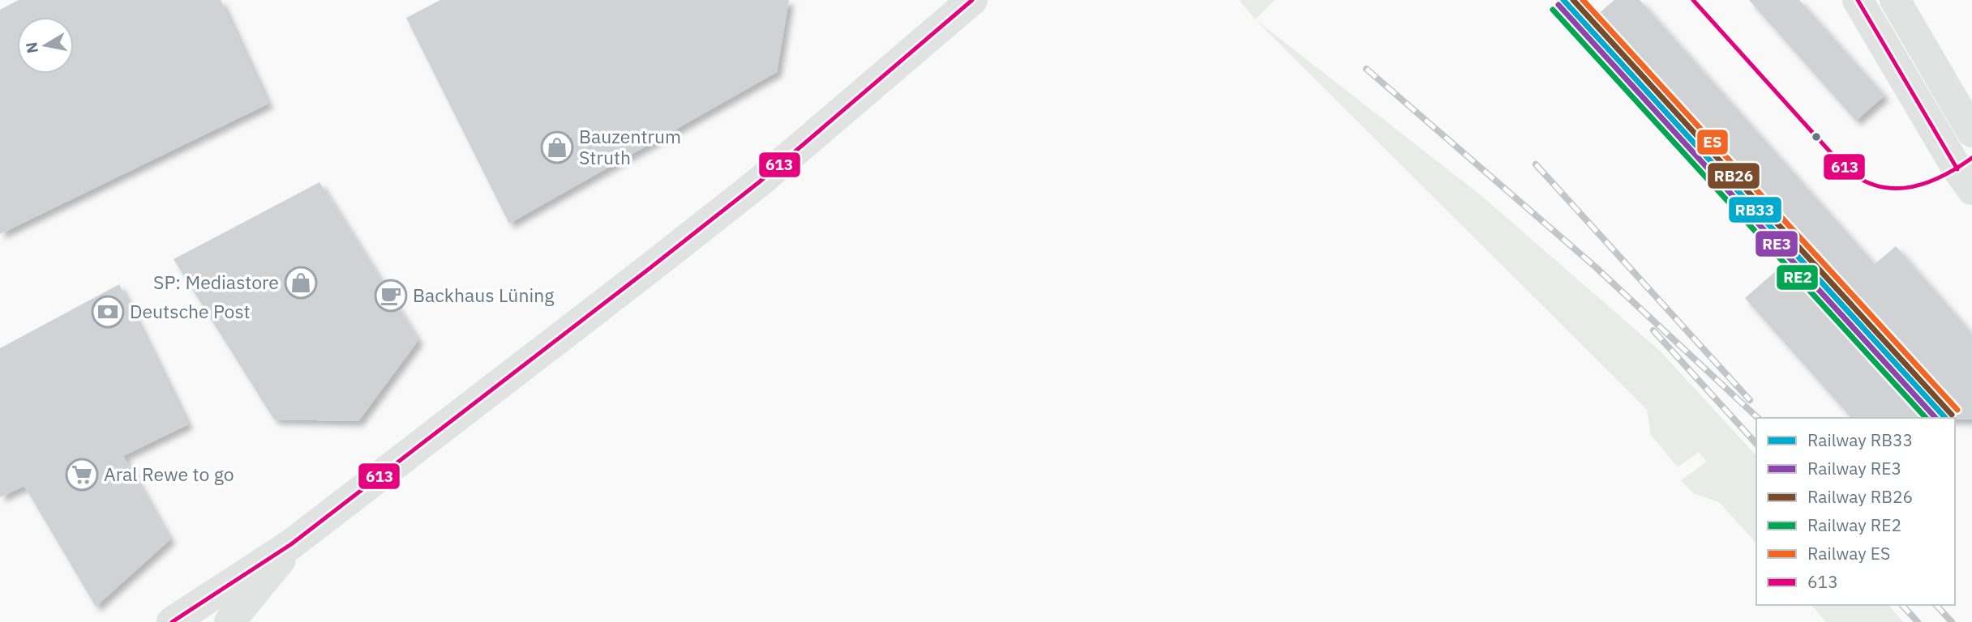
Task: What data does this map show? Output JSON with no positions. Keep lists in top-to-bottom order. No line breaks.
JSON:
{"places":{"shop":["Bauzentrum Struth","SP: Mediastore"],"cafe":["Backhaus Lüning"],"bank":["Deutsche Post"],"supermarket":["Aral Rewe to go"]},"lines":["rail line RB33","rail line RB26","rail line ES","transit line 613","rail line RE3","rail line RE2"],"legend":["Railway RB33","Railway RE3","Railway RB26","Railway RE2","Railway ES","613"],"north":"left"}
